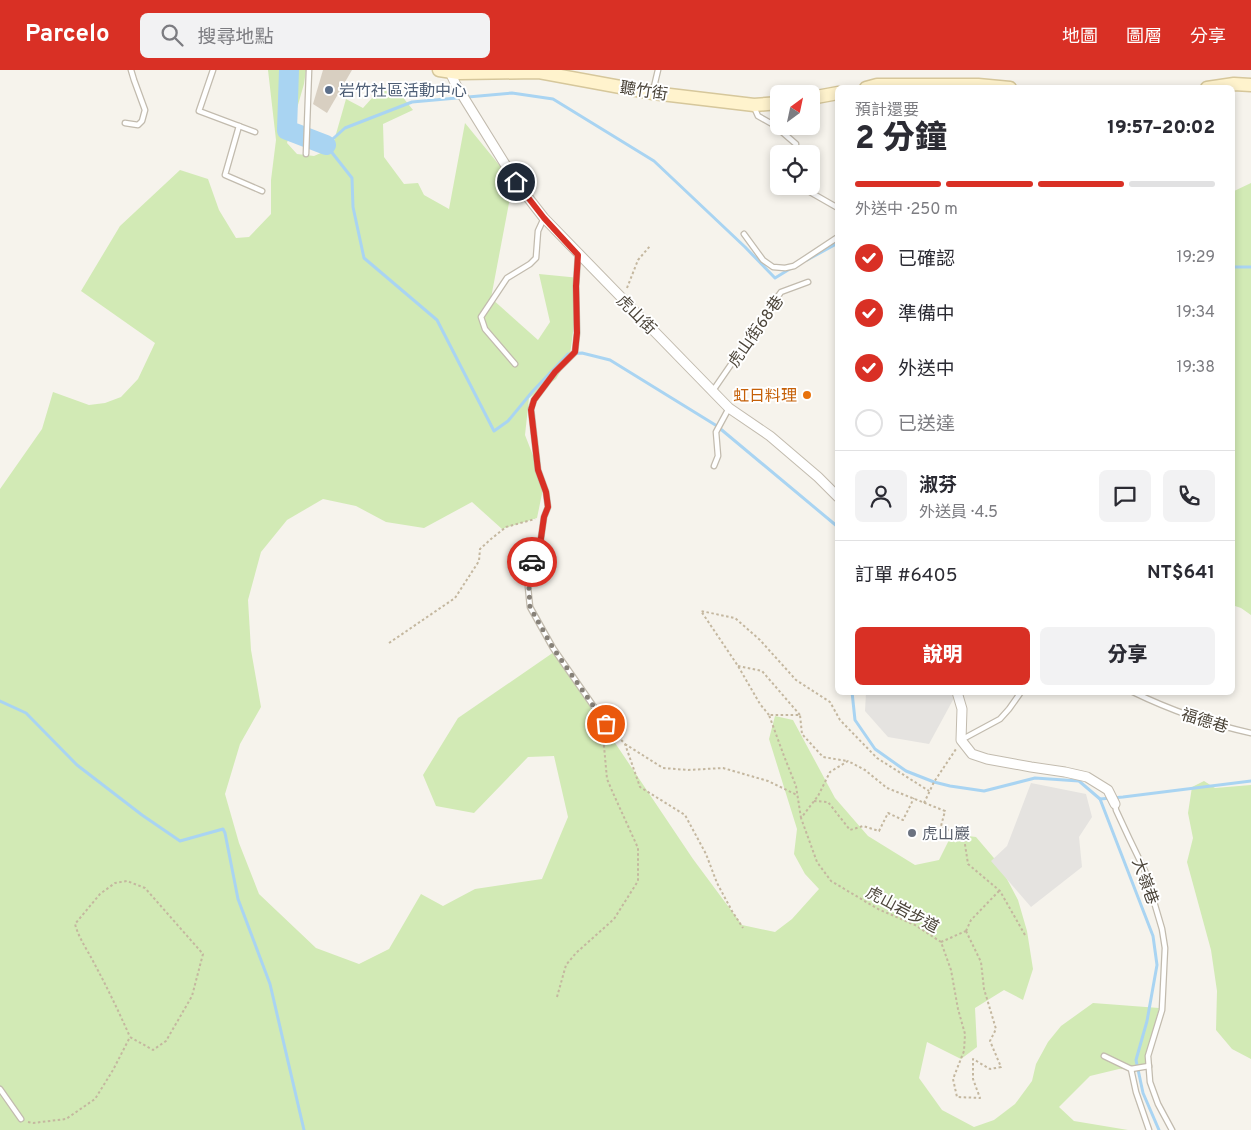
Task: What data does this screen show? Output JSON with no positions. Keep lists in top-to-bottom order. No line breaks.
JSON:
{"streets":{"street":["聽竹街","虎山街","大嶺巷"],"lane":["虎山街68巷","福德巷"],"path":["虎山岩步道"]},"crossings":[["聽竹街","虎山街"],["虎山街","虎山街68巷"]],"places":["岩竹社區活動中心","虹日料理","虎山巖"],"north":"top right","page":{"header":"Parcelo","search":"搜尋地點","nav":["地圖","圖層","分享"],"heading":["2 分鐘","預計還要","19:57–20:02"],"panel":["淑芬","外送員 · 4.5","訂單 #6405","NT$641"],"bar":"外送中 · 250 m","list":[["已確認","19:29"],["準備中","19:34"],["外送中","19:38"],"已送達"],"buttons":["說明","分享"]}}
